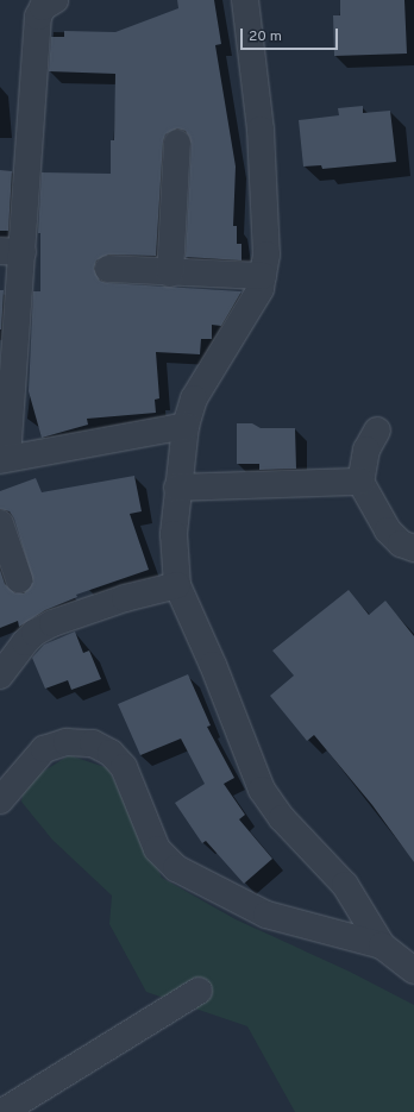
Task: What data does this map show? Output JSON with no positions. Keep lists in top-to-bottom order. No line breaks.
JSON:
{"scale_bar":"20 m"}
